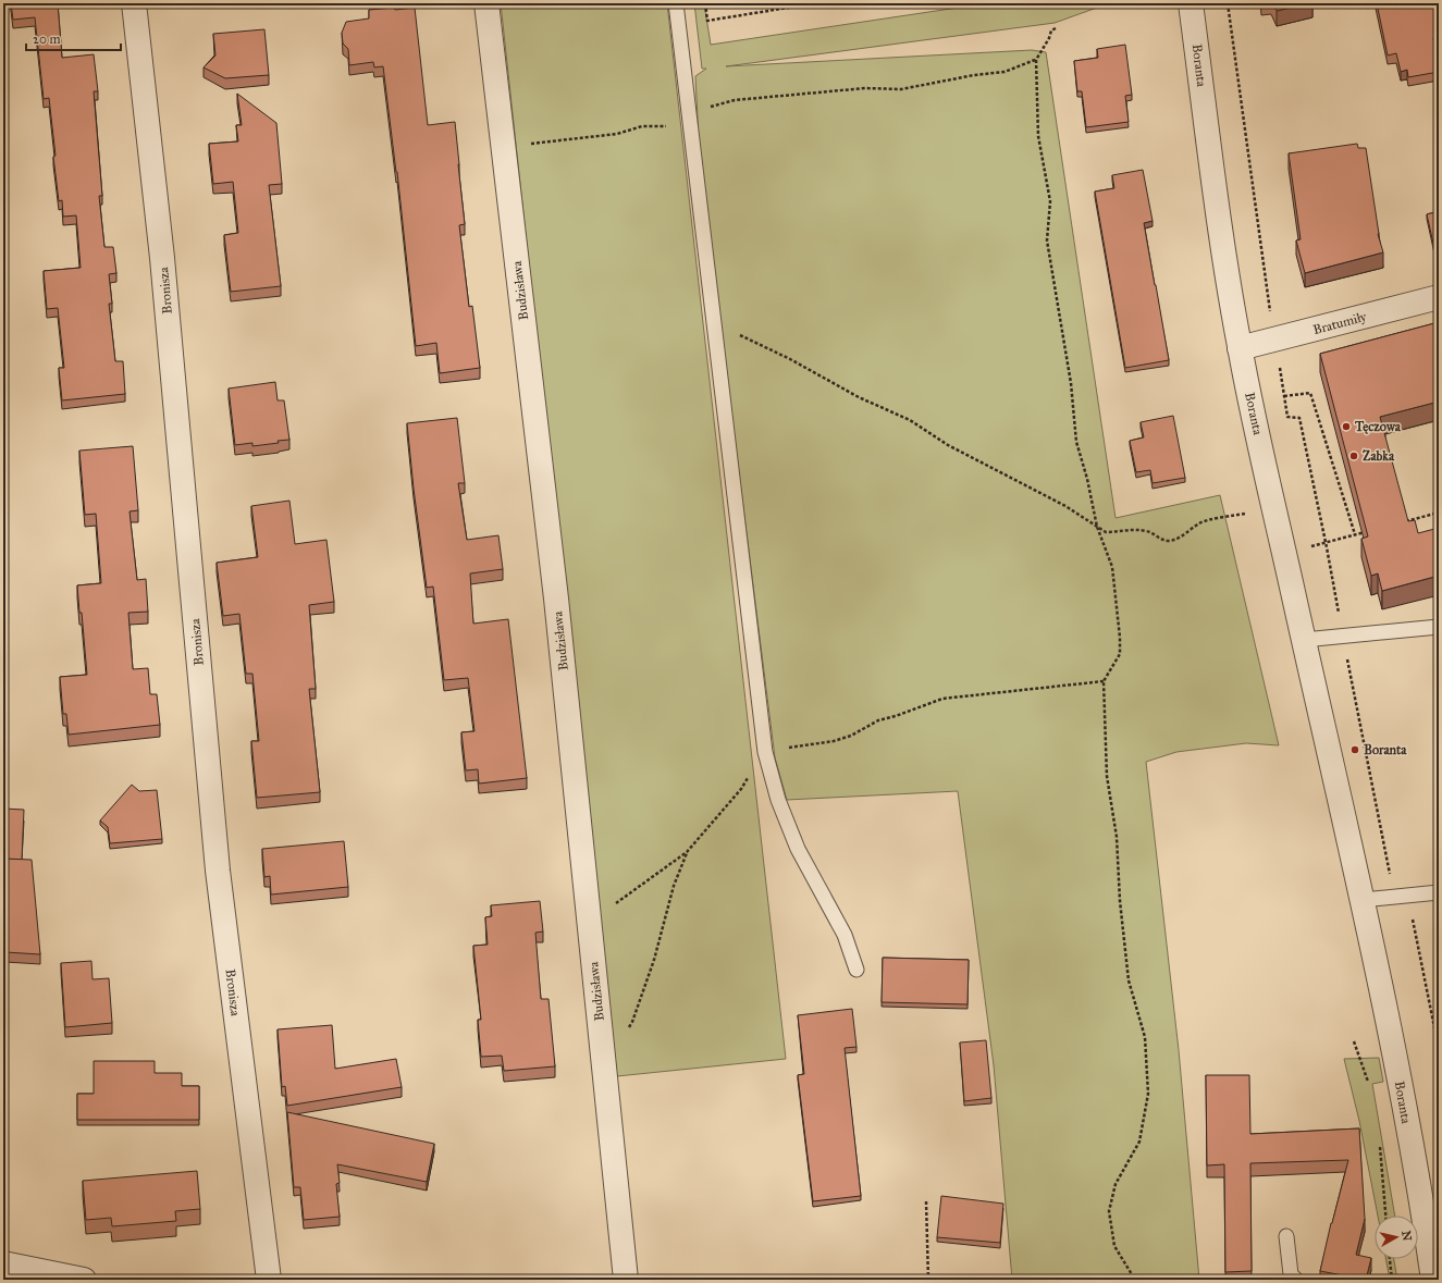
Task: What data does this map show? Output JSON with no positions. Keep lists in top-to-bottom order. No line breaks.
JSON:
{"streets":{"street":["Boranta","Bronisza","Budzisława","Bratumiły"]},"crossings":[["Boranta","Bratumiły"]],"places":["Tęczowa","Zabka","Boranta"],"scale_bar":"20 m","north":"right"}
